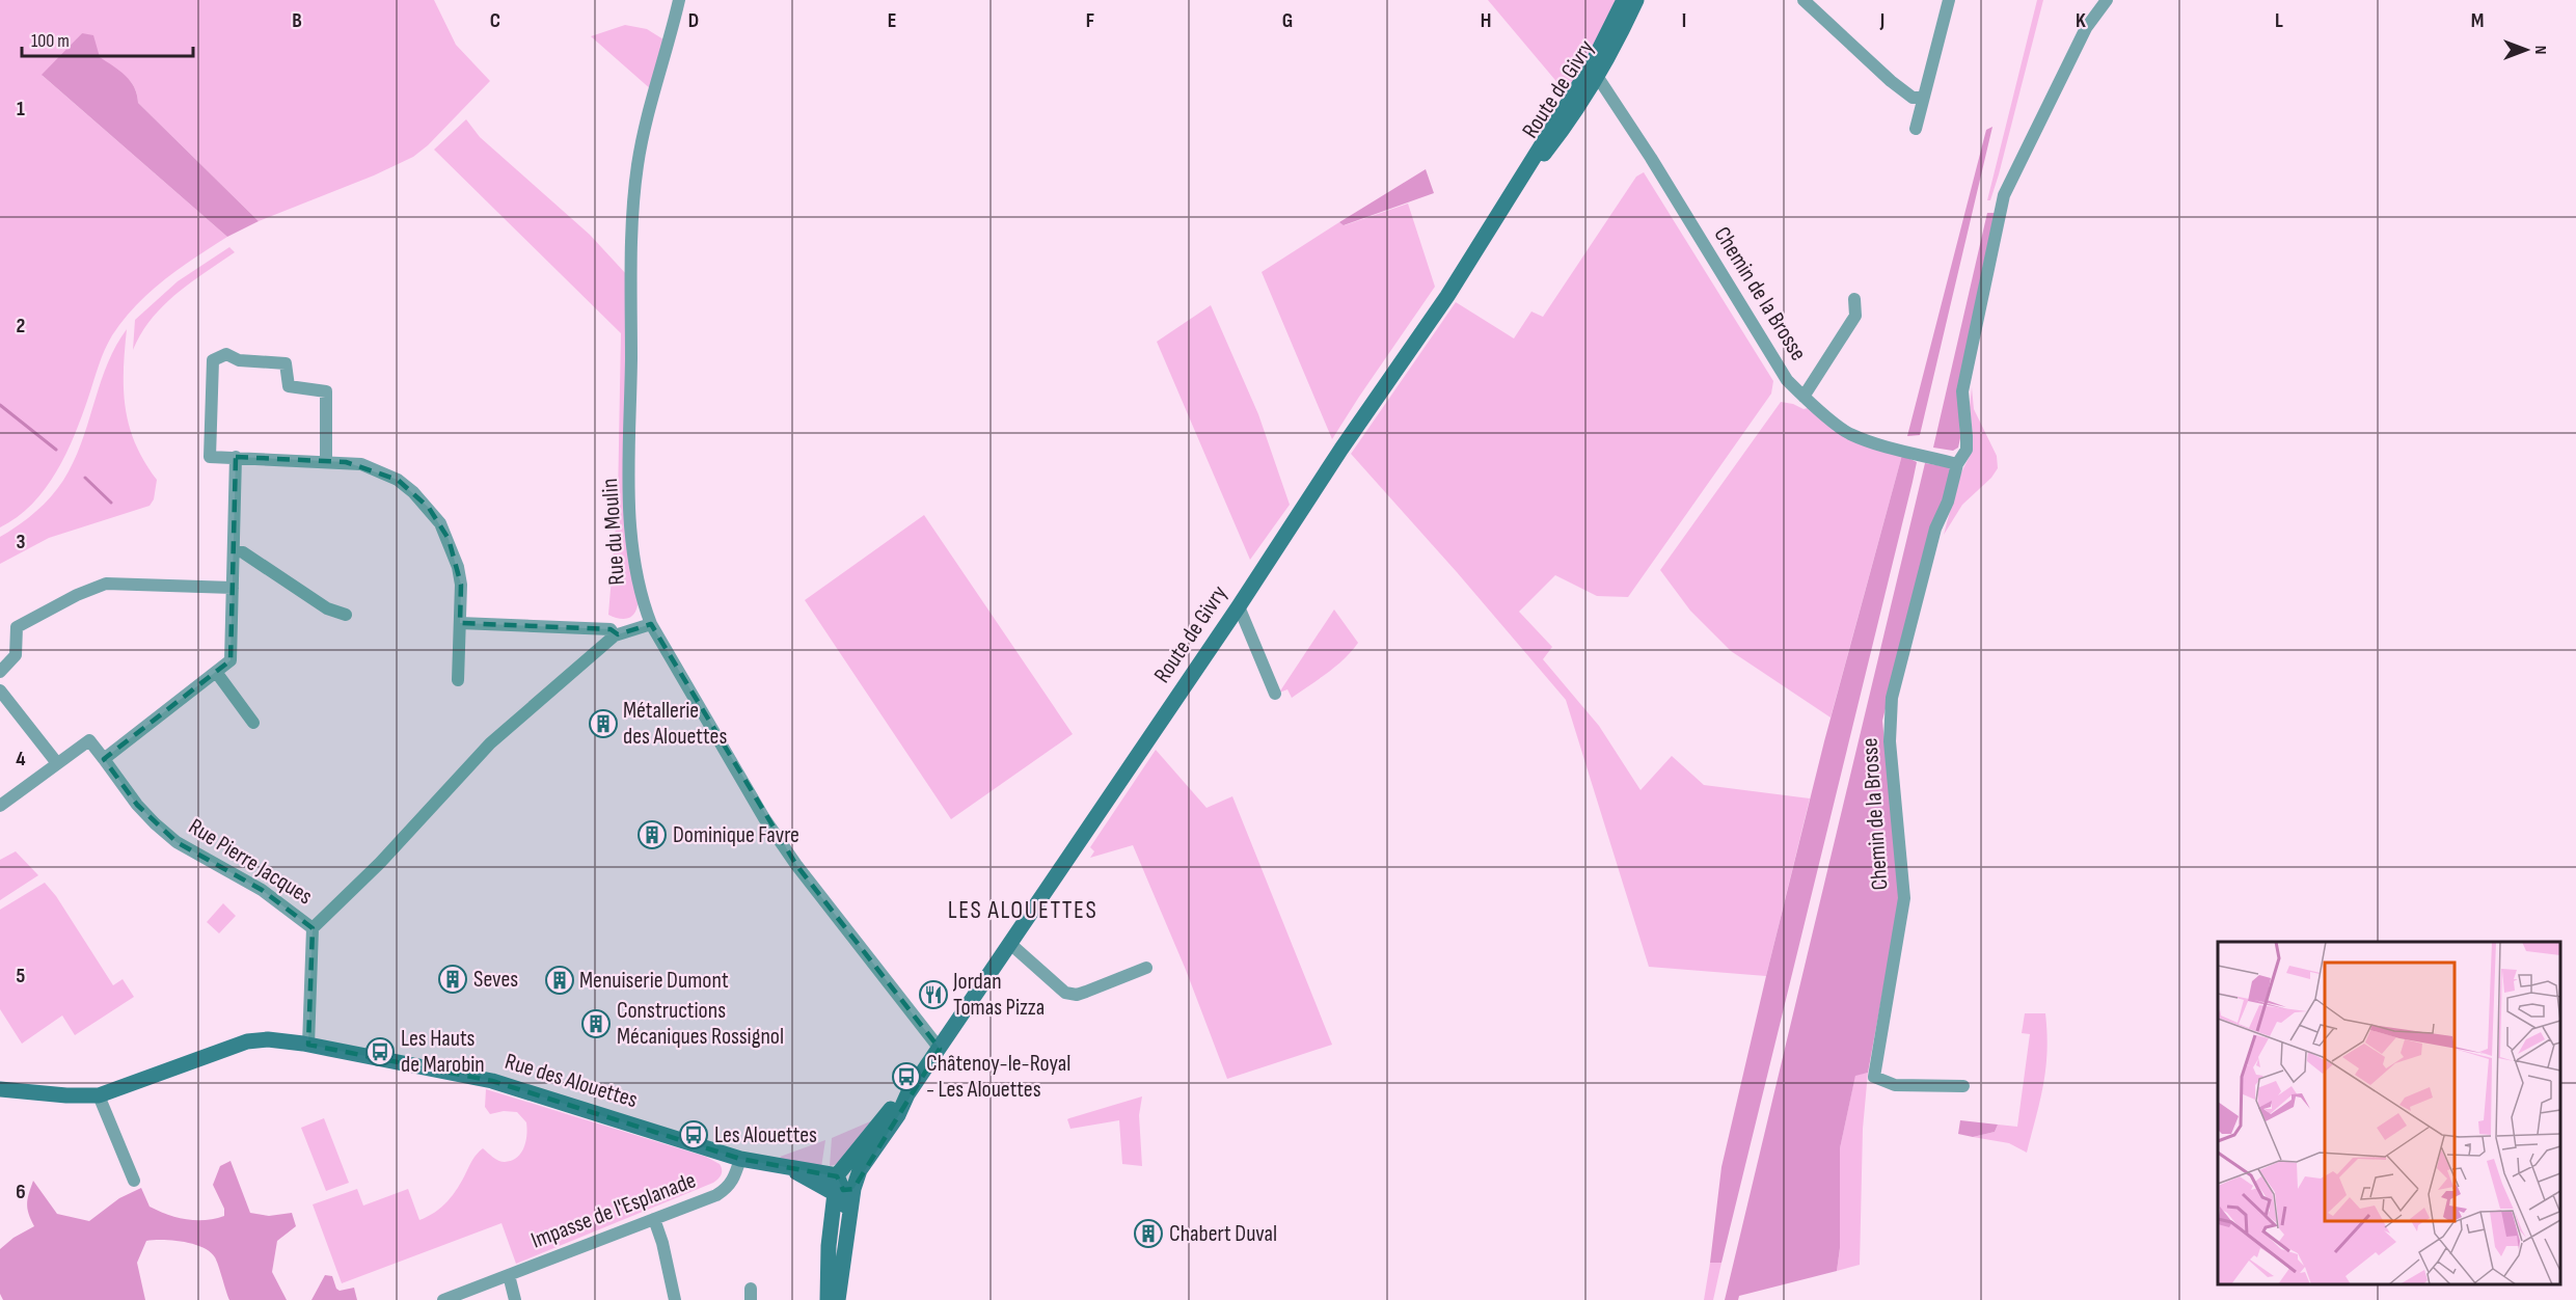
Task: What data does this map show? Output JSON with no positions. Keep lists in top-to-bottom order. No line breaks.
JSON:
{"streets":{"main road":["Route de Givry","Rue des Alouettes"],"street":["Chemin de la Brosse","Rue du Moulin","Rue Pierre Jacques","Impasse de l'Esplanade"]},"crossings":[["Route de Givry","Chemin de la Brosse"],["Route de Givry","Rue du Moulin"],["Route de Givry","Rue des Alouettes"],["Rue du Moulin","Rue Pierre Jacques"],["Rue des Alouettes","Impasse de l'Esplanade"]],"districts":["LES ALOUETTES"],"places":{"building":["Métallerie des Alouettes","Dominique Favre","Seves","Menuiserie Dumont","Constructions Mécaniques Rossignol","Chabert Duval"],"restaurant":["Jordan Tomas Pizza"],"bus stop":["Les Hauts de Marobin","Châtenoy-le-Royal - Les Alouettes","Les Alouettes"]},"scale_bar":"100 m","north":"right","grid":{"columns":["B","C","D","E","F","G","H","I","J","K","L","M"],"rows":["1","2","3","4","5","6"]}}
